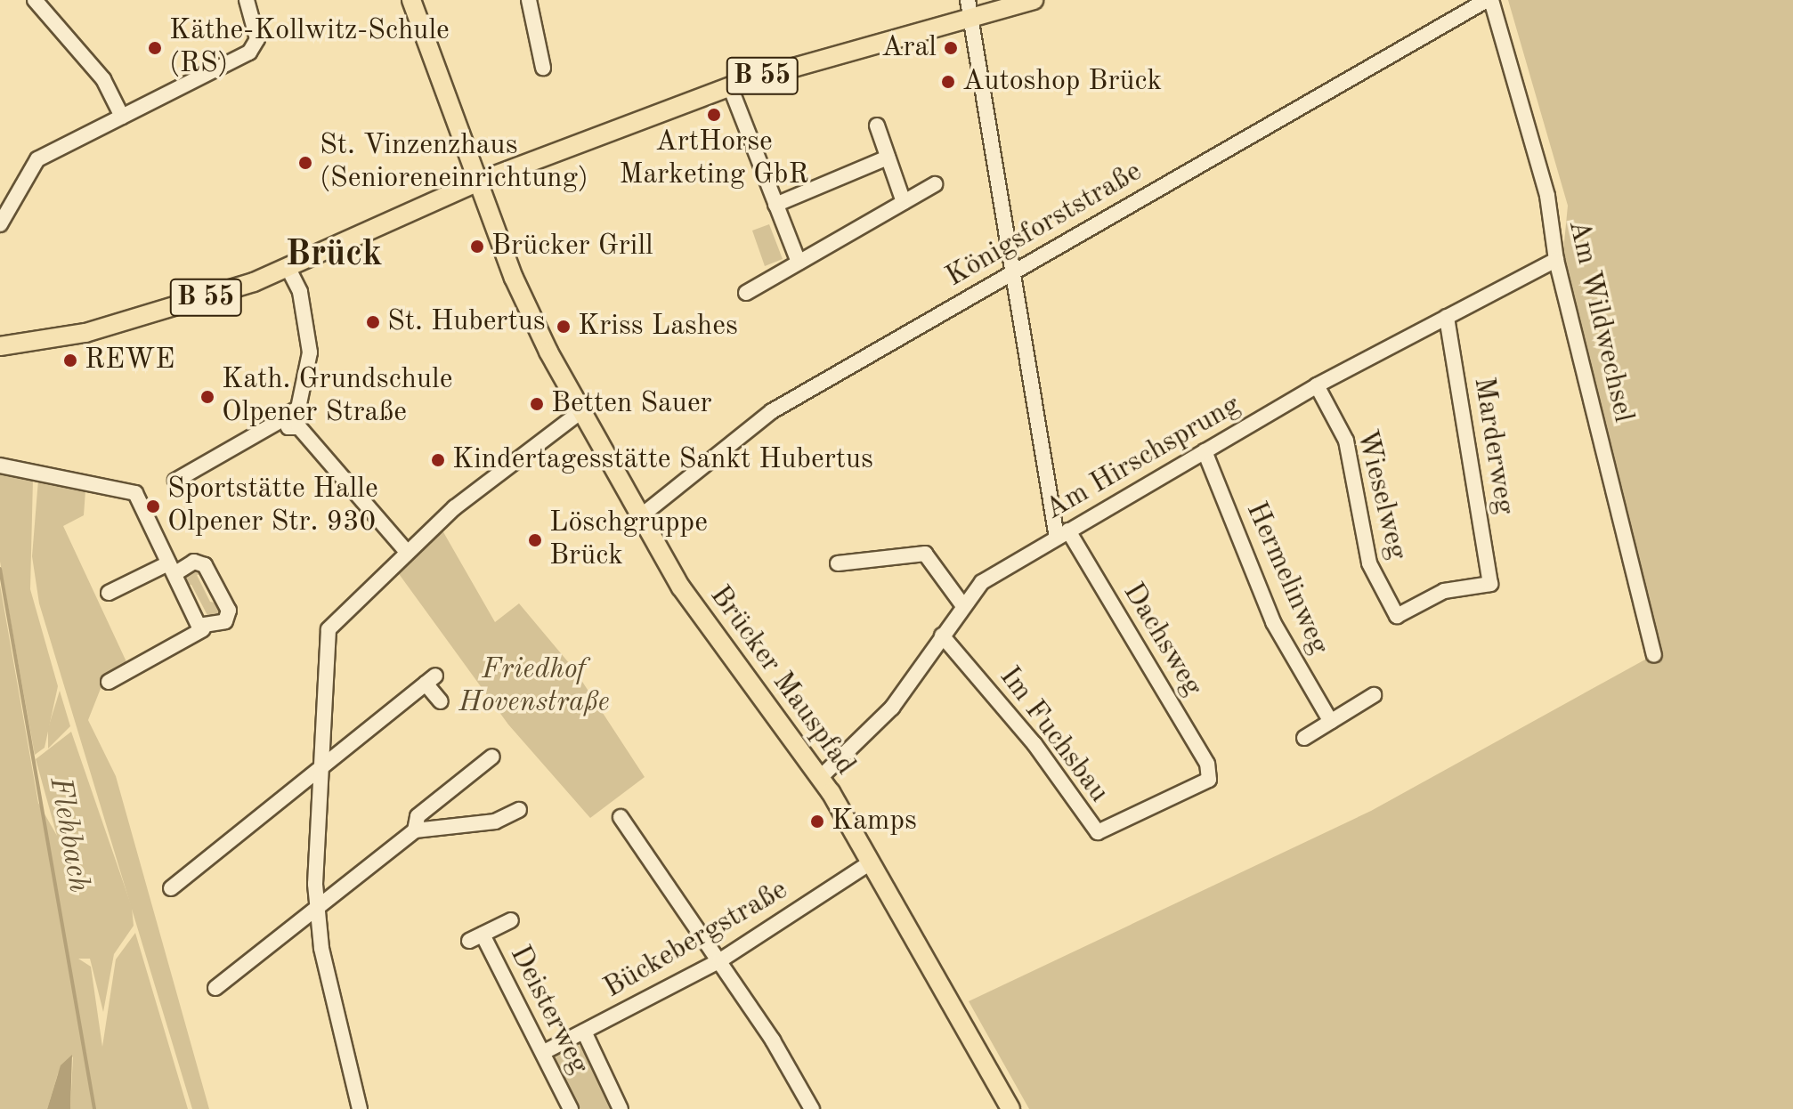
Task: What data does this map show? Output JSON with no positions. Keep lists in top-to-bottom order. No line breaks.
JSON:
{"streets":{"main road":["B 55","Brücker Mauspfad"],"street":["Königsforststraße","Am Wildwechsel","Marderweg","Am Hirschsprung","Wieselweg","Hermelinweg","Dachsweg","Im Fuchsbau","Bückebergstraße","Deisterweg"]},"crossings":[["B 55","Brücker Mauspfad"],["Königsforststraße","Am Wildwechsel"],["Königsforststraße","Brücker Mauspfad"],["Am Wildwechsel","Am Hirschsprung"],["Marderweg","Am Hirschsprung"],["Marderweg","Wieselweg"],["Am Hirschsprung","Wieselweg"],["Am Hirschsprung","Hermelinweg"],["Am Hirschsprung","Dachsweg"],["Am Hirschsprung","Brücker Mauspfad"],["Am Hirschsprung","Im Fuchsbau"],["Dachsweg","Im Fuchsbau"],["Brücker Mauspfad","Bückebergstraße"],["Bückebergstraße","Deisterweg"]],"districts":["Brück"],"water":["Flehbach"],"parks":["Friedhof Hovenstraße"],"places":["Käthe-Kollwitz-Schule (RS)","Aral","Autoshop Brück","ArtHorse Marketing GbR","St. Vinzenzhaus (Senioreneinrichtung)","Brücker Grill","St. Hubertus","Kriss Lashes","REWE","Kath. Grundschule Olpener Straße","Betten Sauer","Kindertagesstätte Sankt Hubertus","Sportstätte Halle Olpener Str. 930","Löschgruppe Brück","Kamps"]}
